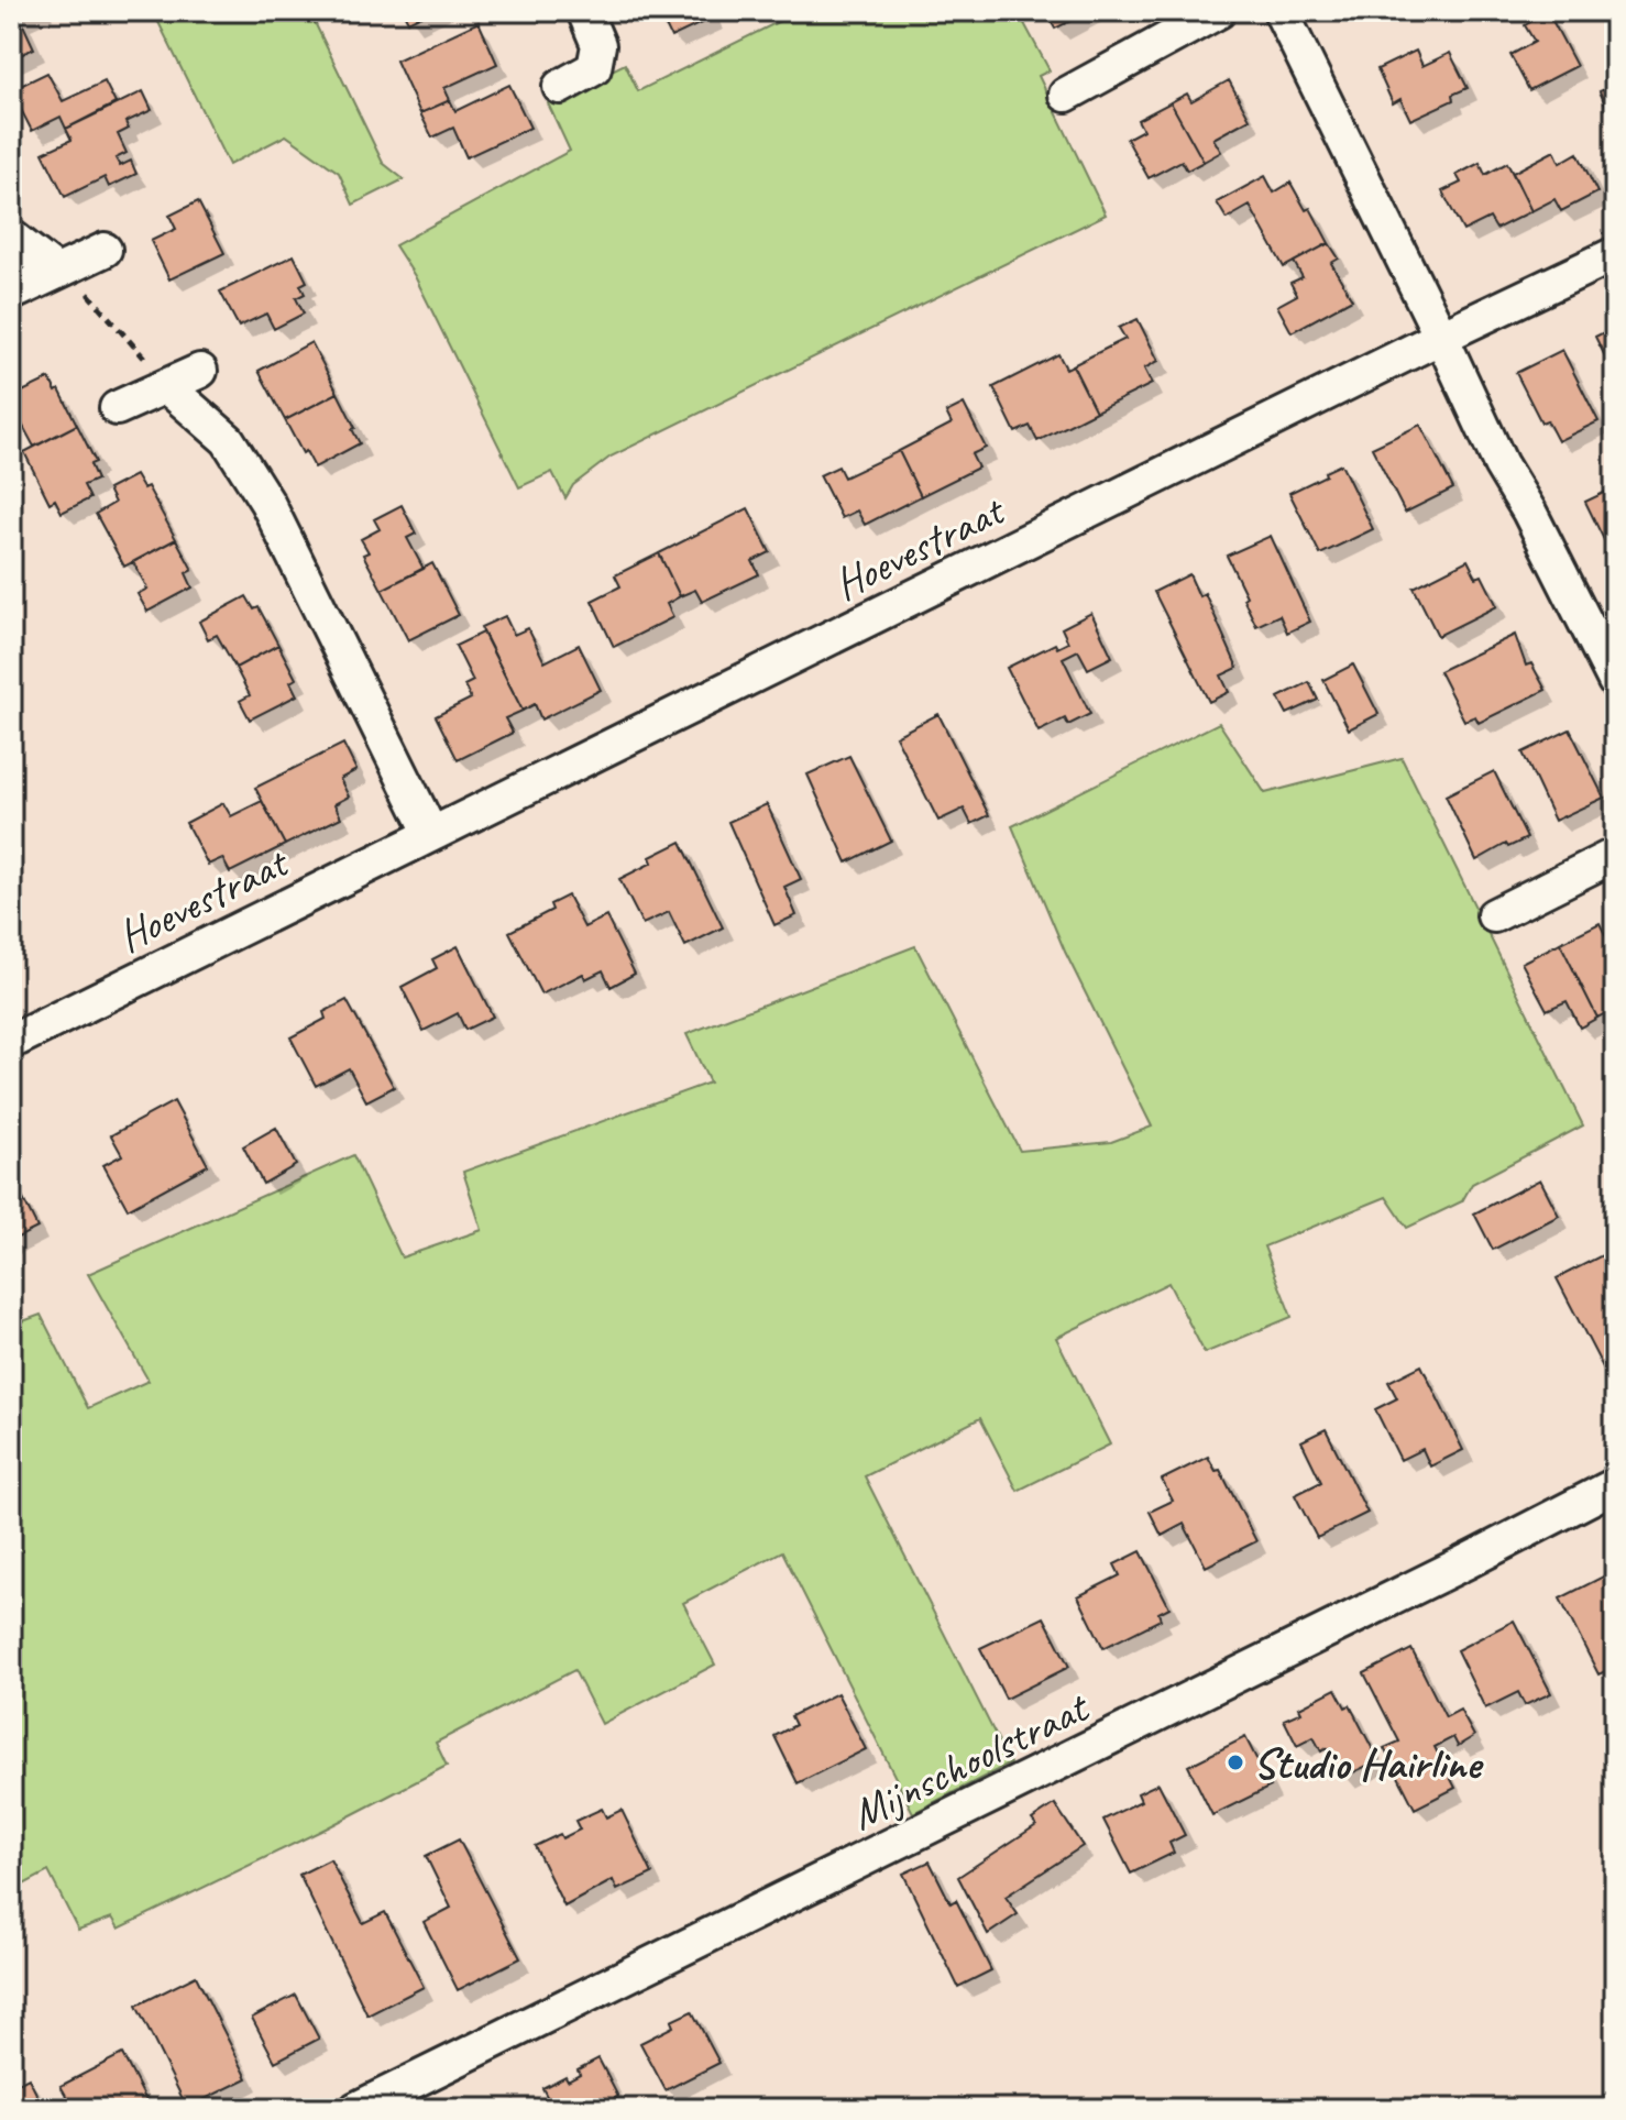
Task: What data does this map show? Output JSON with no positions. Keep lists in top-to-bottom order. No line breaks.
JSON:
{"streets":{"street":["Hoevestraat","Mijnschoolstraat"]},"places":["Studio Hairline"]}
